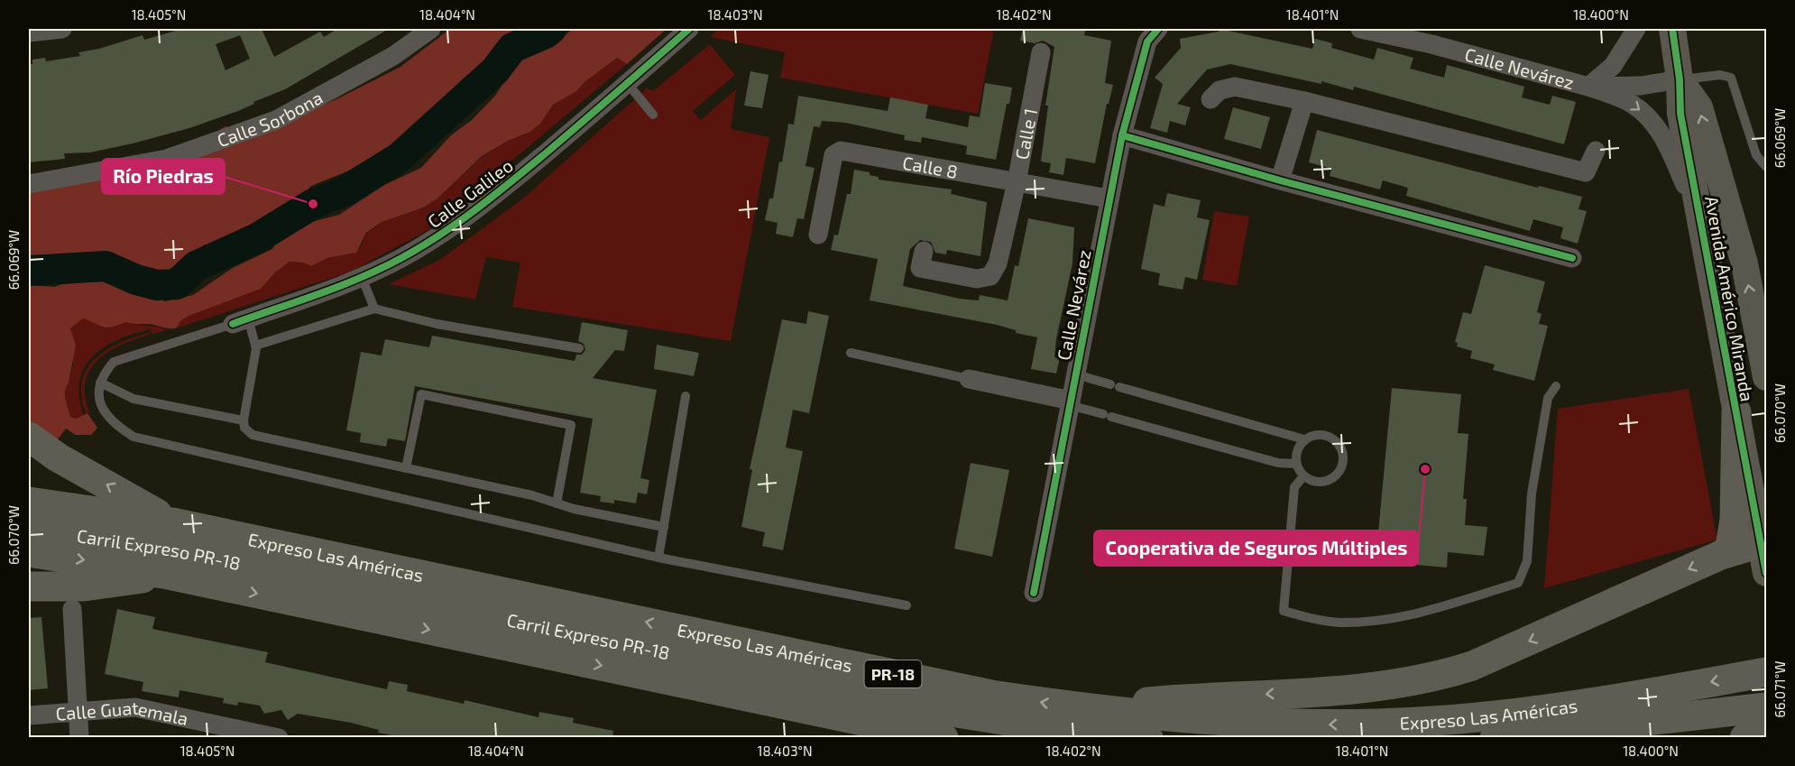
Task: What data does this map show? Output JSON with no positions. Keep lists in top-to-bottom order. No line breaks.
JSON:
{"streets":{"highway":["Carril Expreso PR-18","Expreso Las Américas","PR-18"],"street":["Calle Nevárez","Calle Sorbona","Calle 1","Calle 8","Calle Galileo","Avenida Américo Miranda","Calle Guatemala"]},"crossings":[["Calle Nevárez","Calle 8"],["Calle Nevárez","Avenida Américo Miranda"],["Calle 1","Calle 8"]],"places":["Río Piedras","Cooperativa de Seguros Múltiples"],"coordinates":["18.405°N","18.404°N","18.403°N","18.402°N","18.401°N","18.400°N","66.069°W","66.070°W","66.071°W"]}
